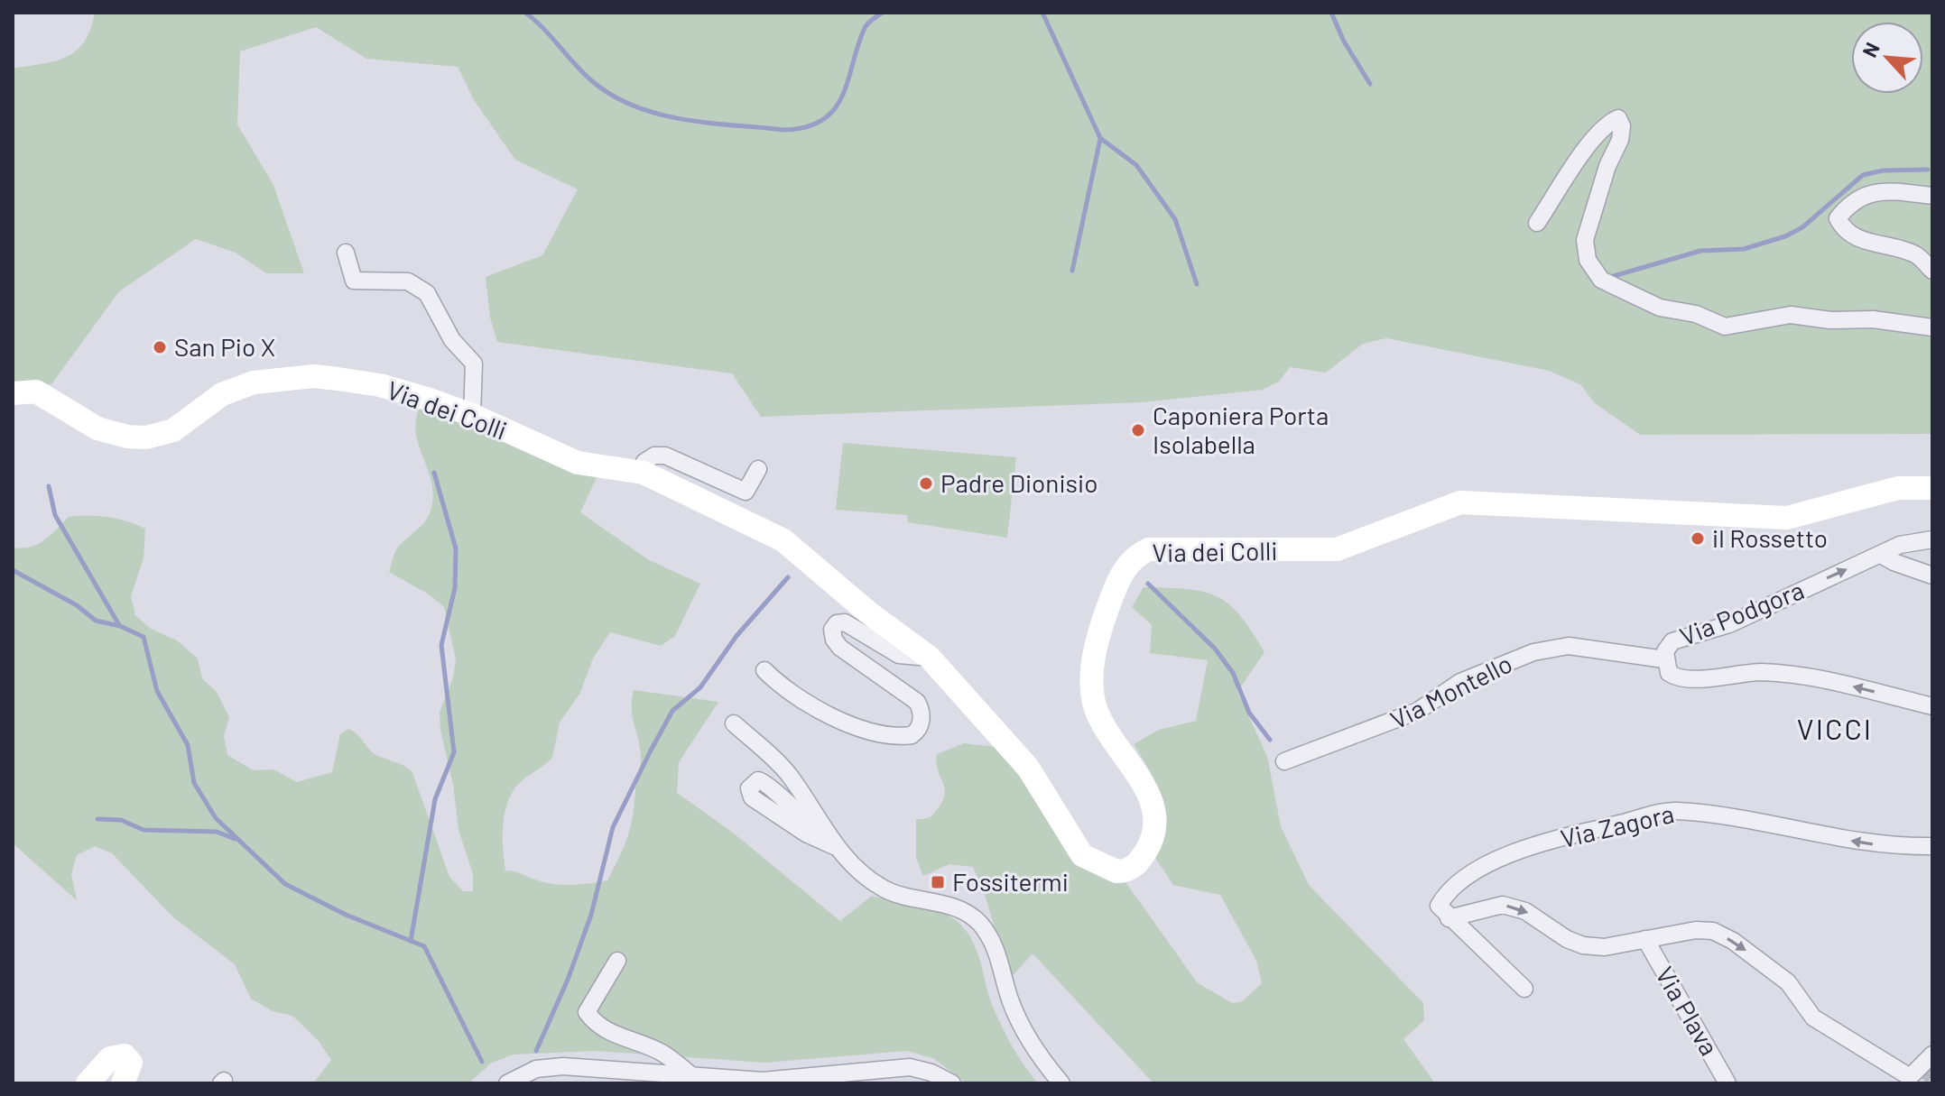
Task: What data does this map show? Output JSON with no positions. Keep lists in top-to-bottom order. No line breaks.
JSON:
{"streets":{"street":["Via dei Colli","Via Podgora","Via Montello","Via Zagora","Via Plava"]},"crossings":[["Via Podgora","Via Montello"]],"one_way":["Via Zagora"],"districts":["VICCI"],"places":{"other":["San Pio X","Caponiera Porta Isolabella","Padre Dionisio","il Rossetto"],"transit":["Fossitermi"]},"north":"top left"}
